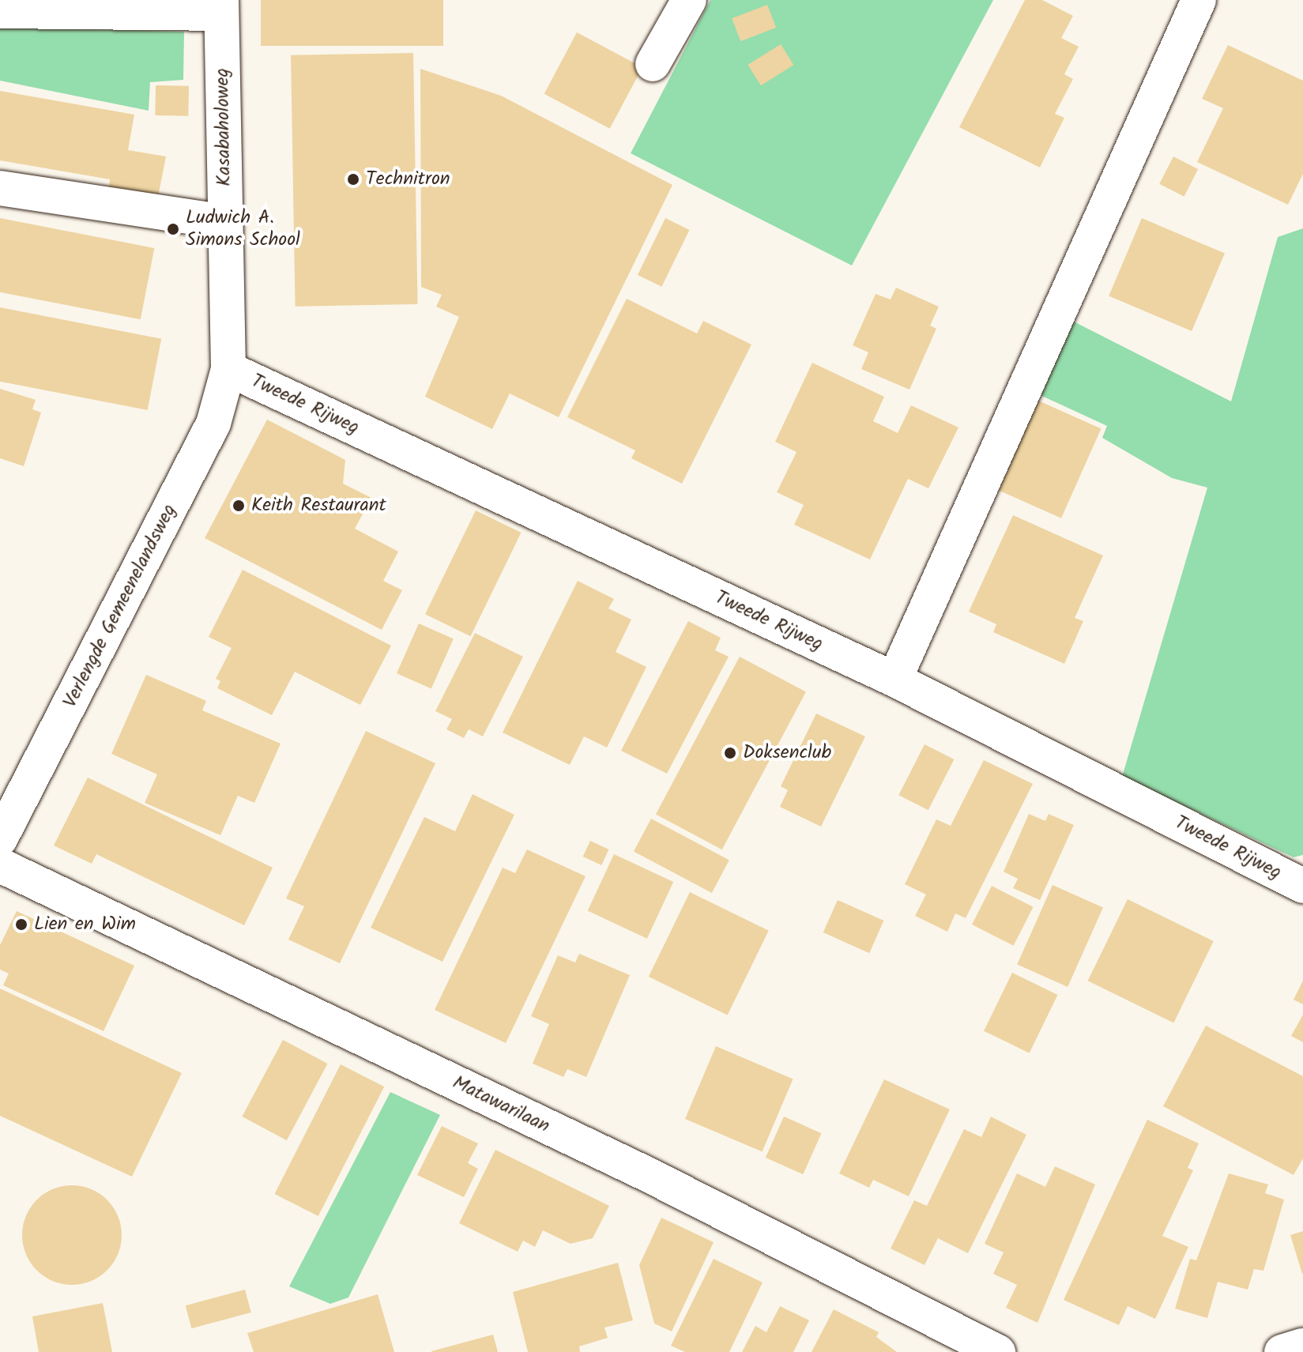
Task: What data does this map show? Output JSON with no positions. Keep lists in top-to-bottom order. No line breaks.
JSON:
{"streets":{"street":["Kasabaholoweg","Tweede Rijweg","Verlengde Gemeenelandsweg","Matawarilaan"]},"crossings":[["Kasabaholoweg","Tweede Rijweg"],["Kasabaholoweg","Verlengde Gemeenelandsweg"],["Tweede Rijweg","Verlengde Gemeenelandsweg"]],"places":["Technitron","Ludwich A. Simons School","Keith Restaurant","Doksenclub","Lien en Wim"]}
